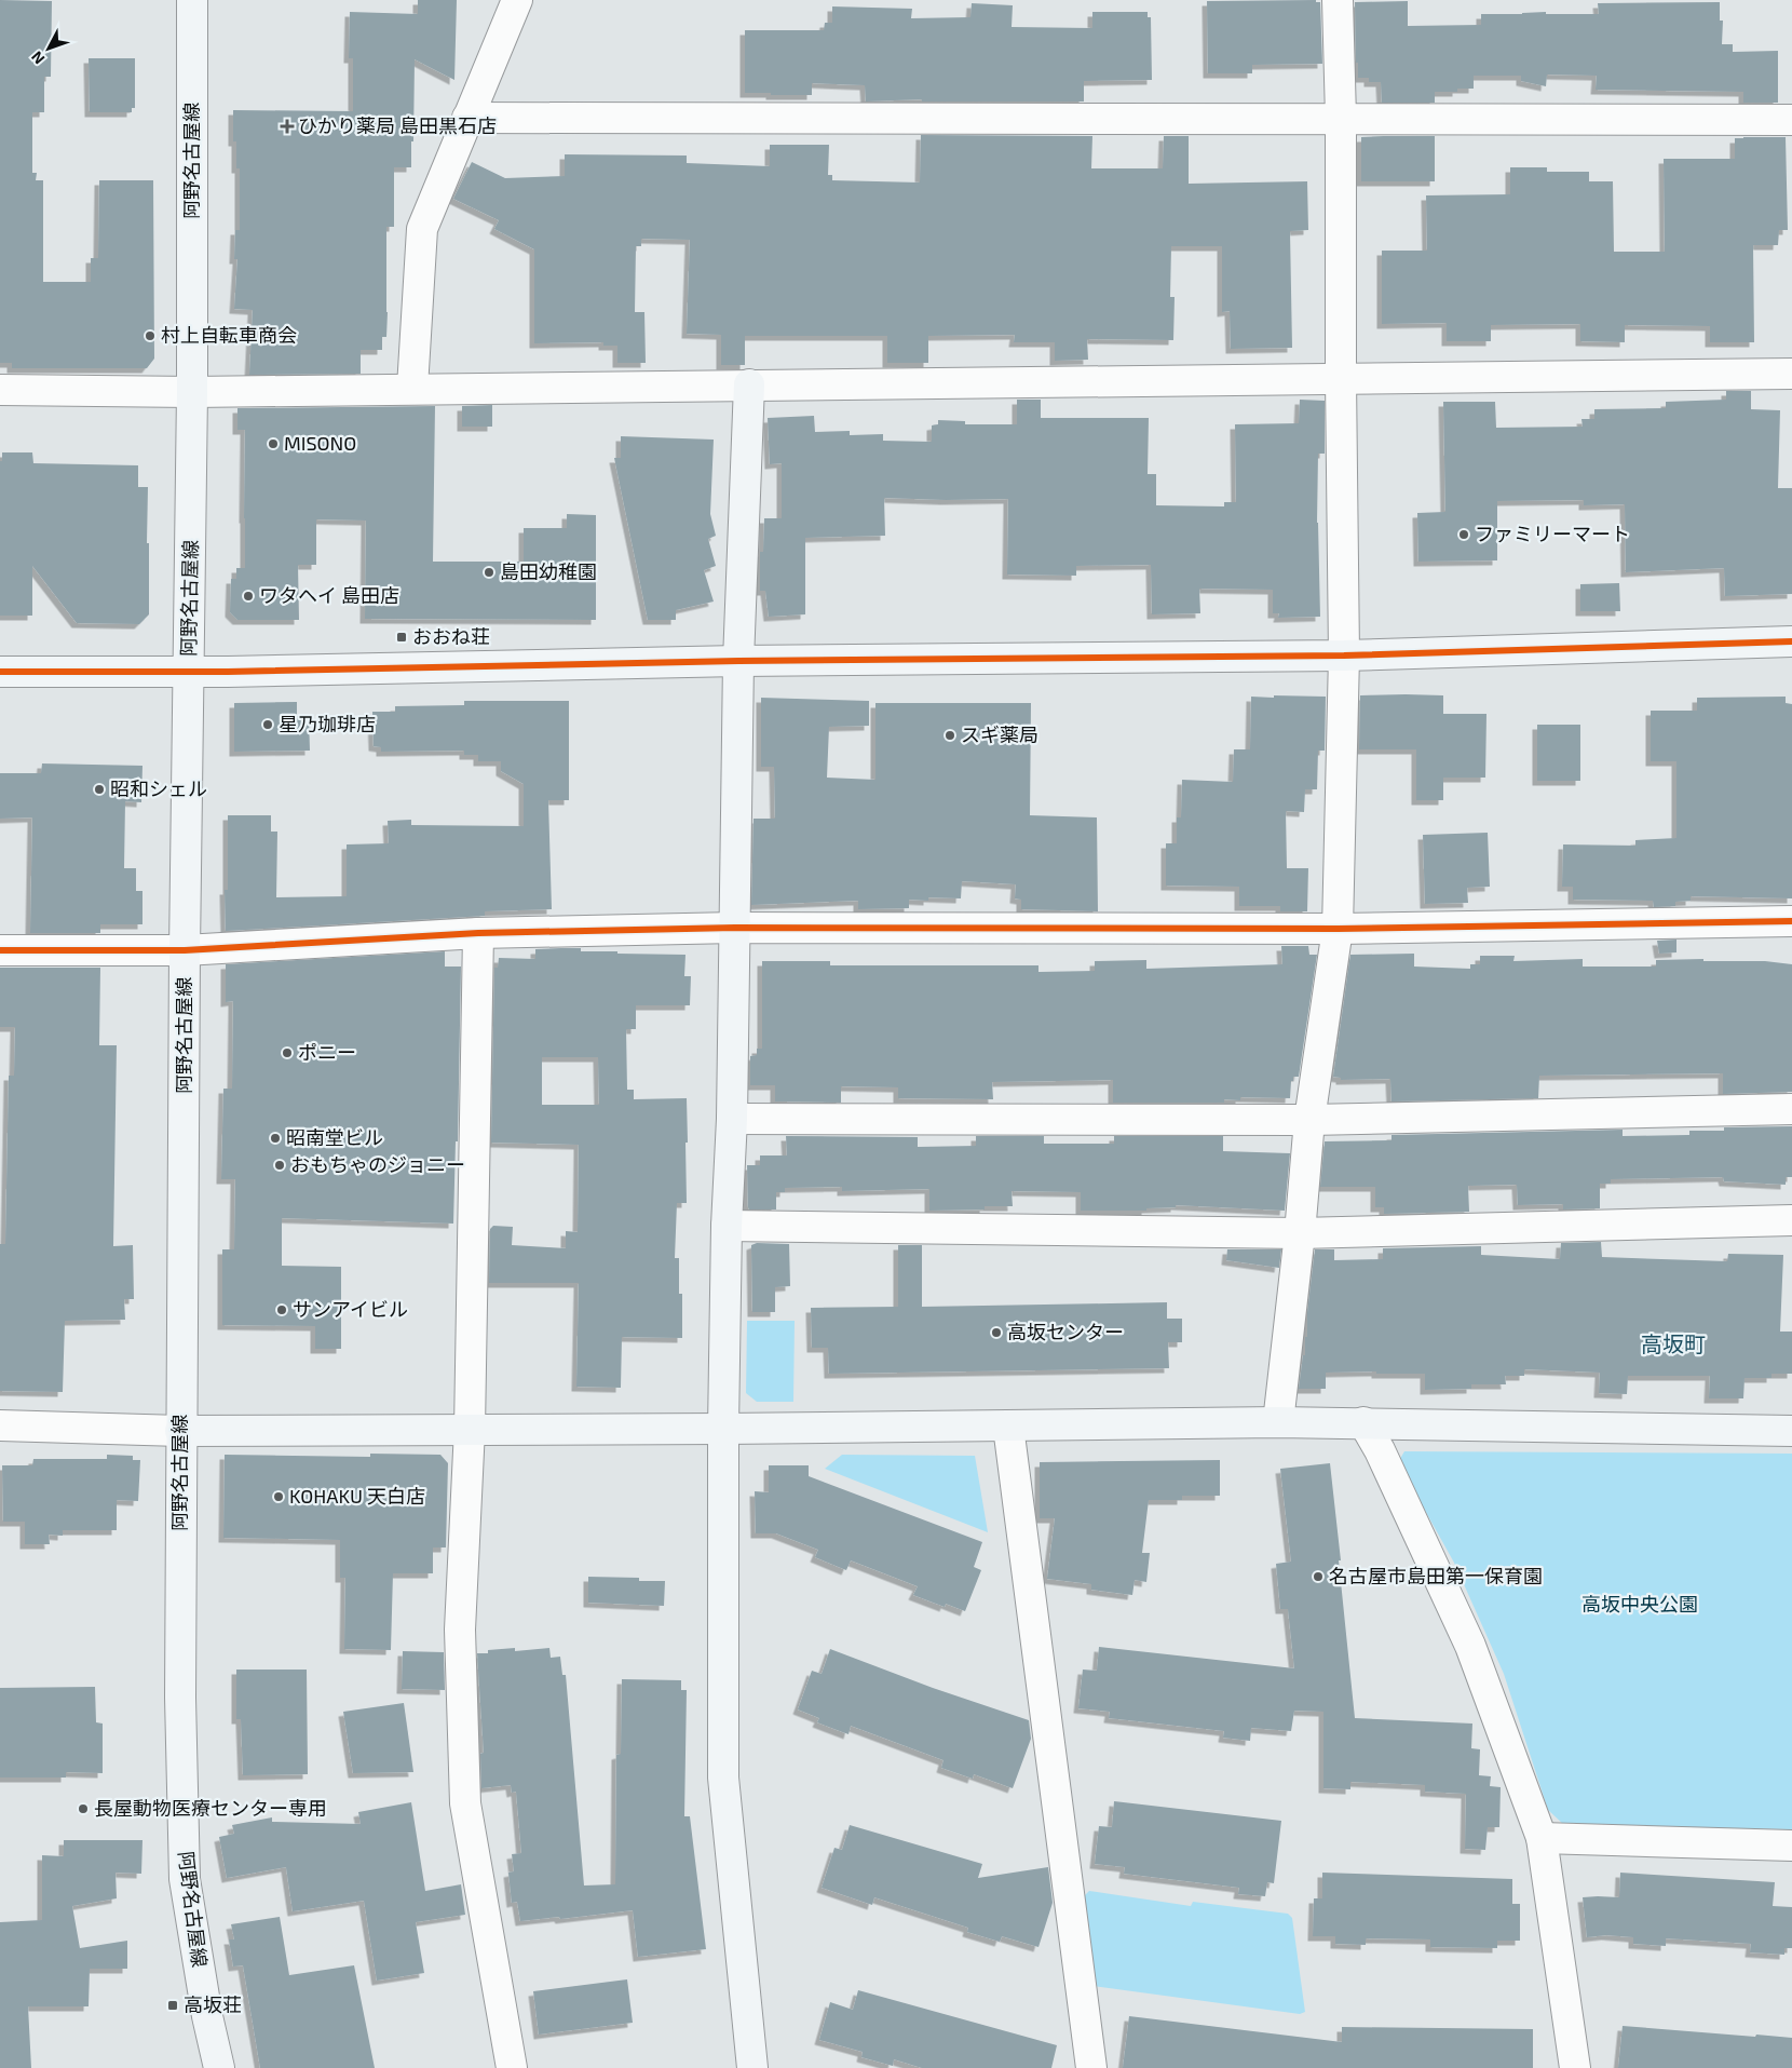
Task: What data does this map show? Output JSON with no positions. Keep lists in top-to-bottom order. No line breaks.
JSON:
{"streets":{"street":["阿野名古屋線"]},"districts":["高坂町"],"parks":["高坂中央公園"],"places":{"health":["ひかり薬局 島田黒石店"],"other":["村上自転車商会","MISONO","ファミリーマート","島田幼稚園","ワタヘイ 島田店","星乃珈琲店","スギ薬局","昭和シェル","ポニー","昭南堂ビル","おもちゃのジョニー","サンアイビル","高坂センター","KOHAKU 天白店","名古屋市島田第一保育園","長屋動物医療センター専用"],"transit":["おおね荘","高坂荘"]},"north":"bottom left"}
